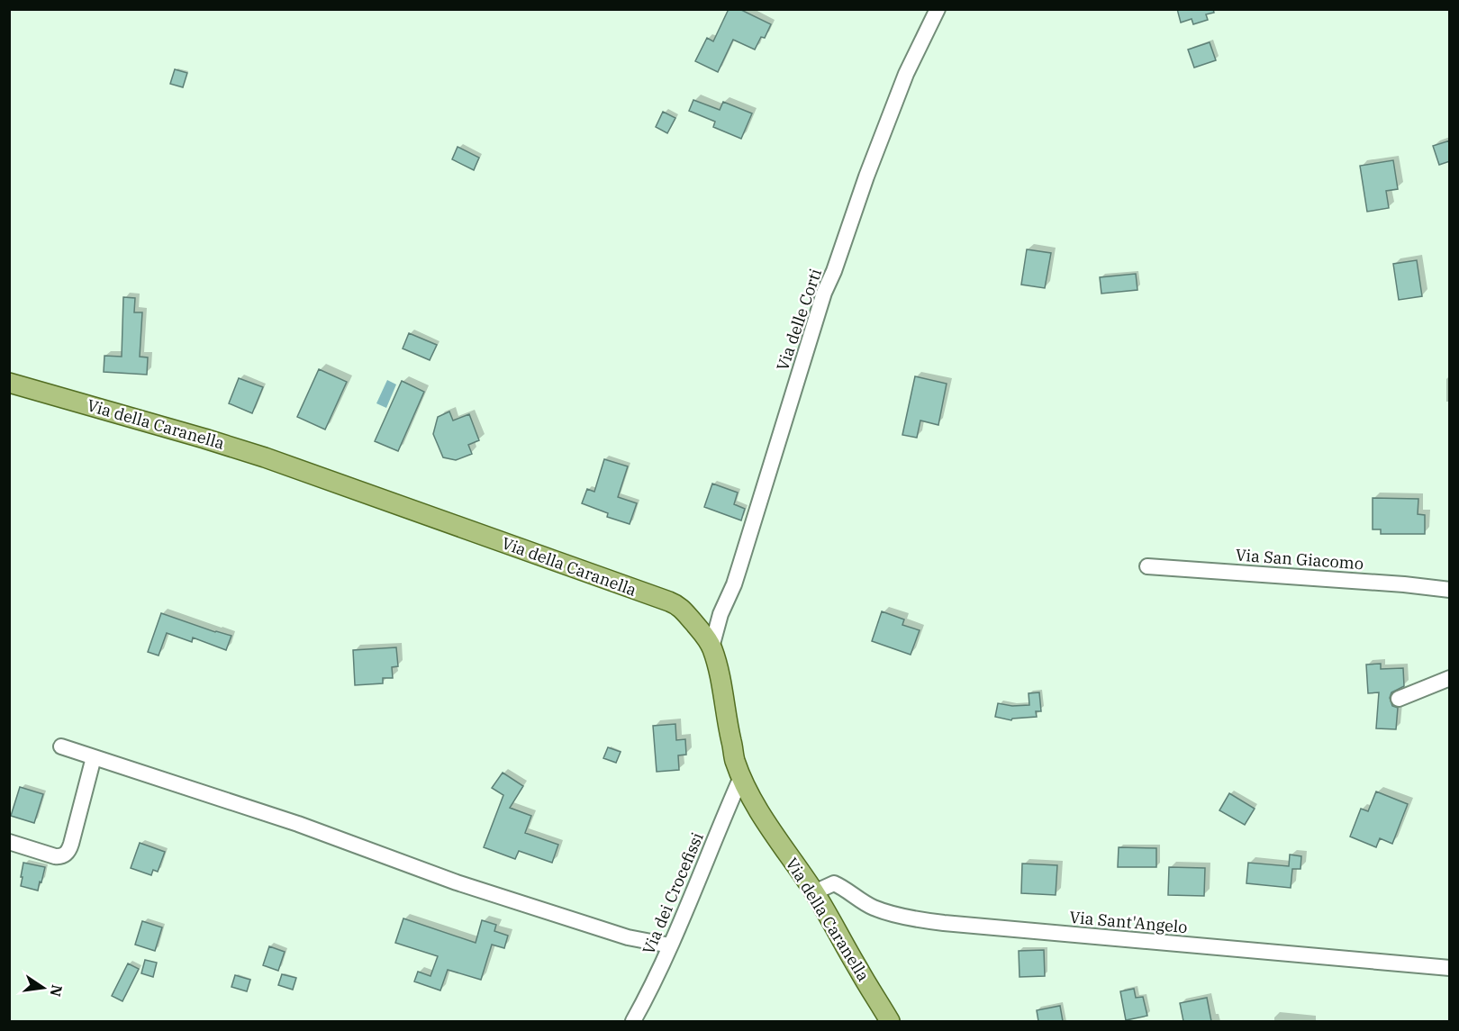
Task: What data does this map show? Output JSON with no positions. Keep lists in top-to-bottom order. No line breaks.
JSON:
{"streets":{"main road":["Via della Caranella"],"street":["Via delle Corti","Via San Giacomo","Via dei Crocefissi","Via Sant'Angelo"]},"crossings":[["Via delle Corti","Via della Caranella"],["Via della Caranella","Via dei Crocefissi"],["Via della Caranella","Via Sant'Angelo"]],"north":"right"}
